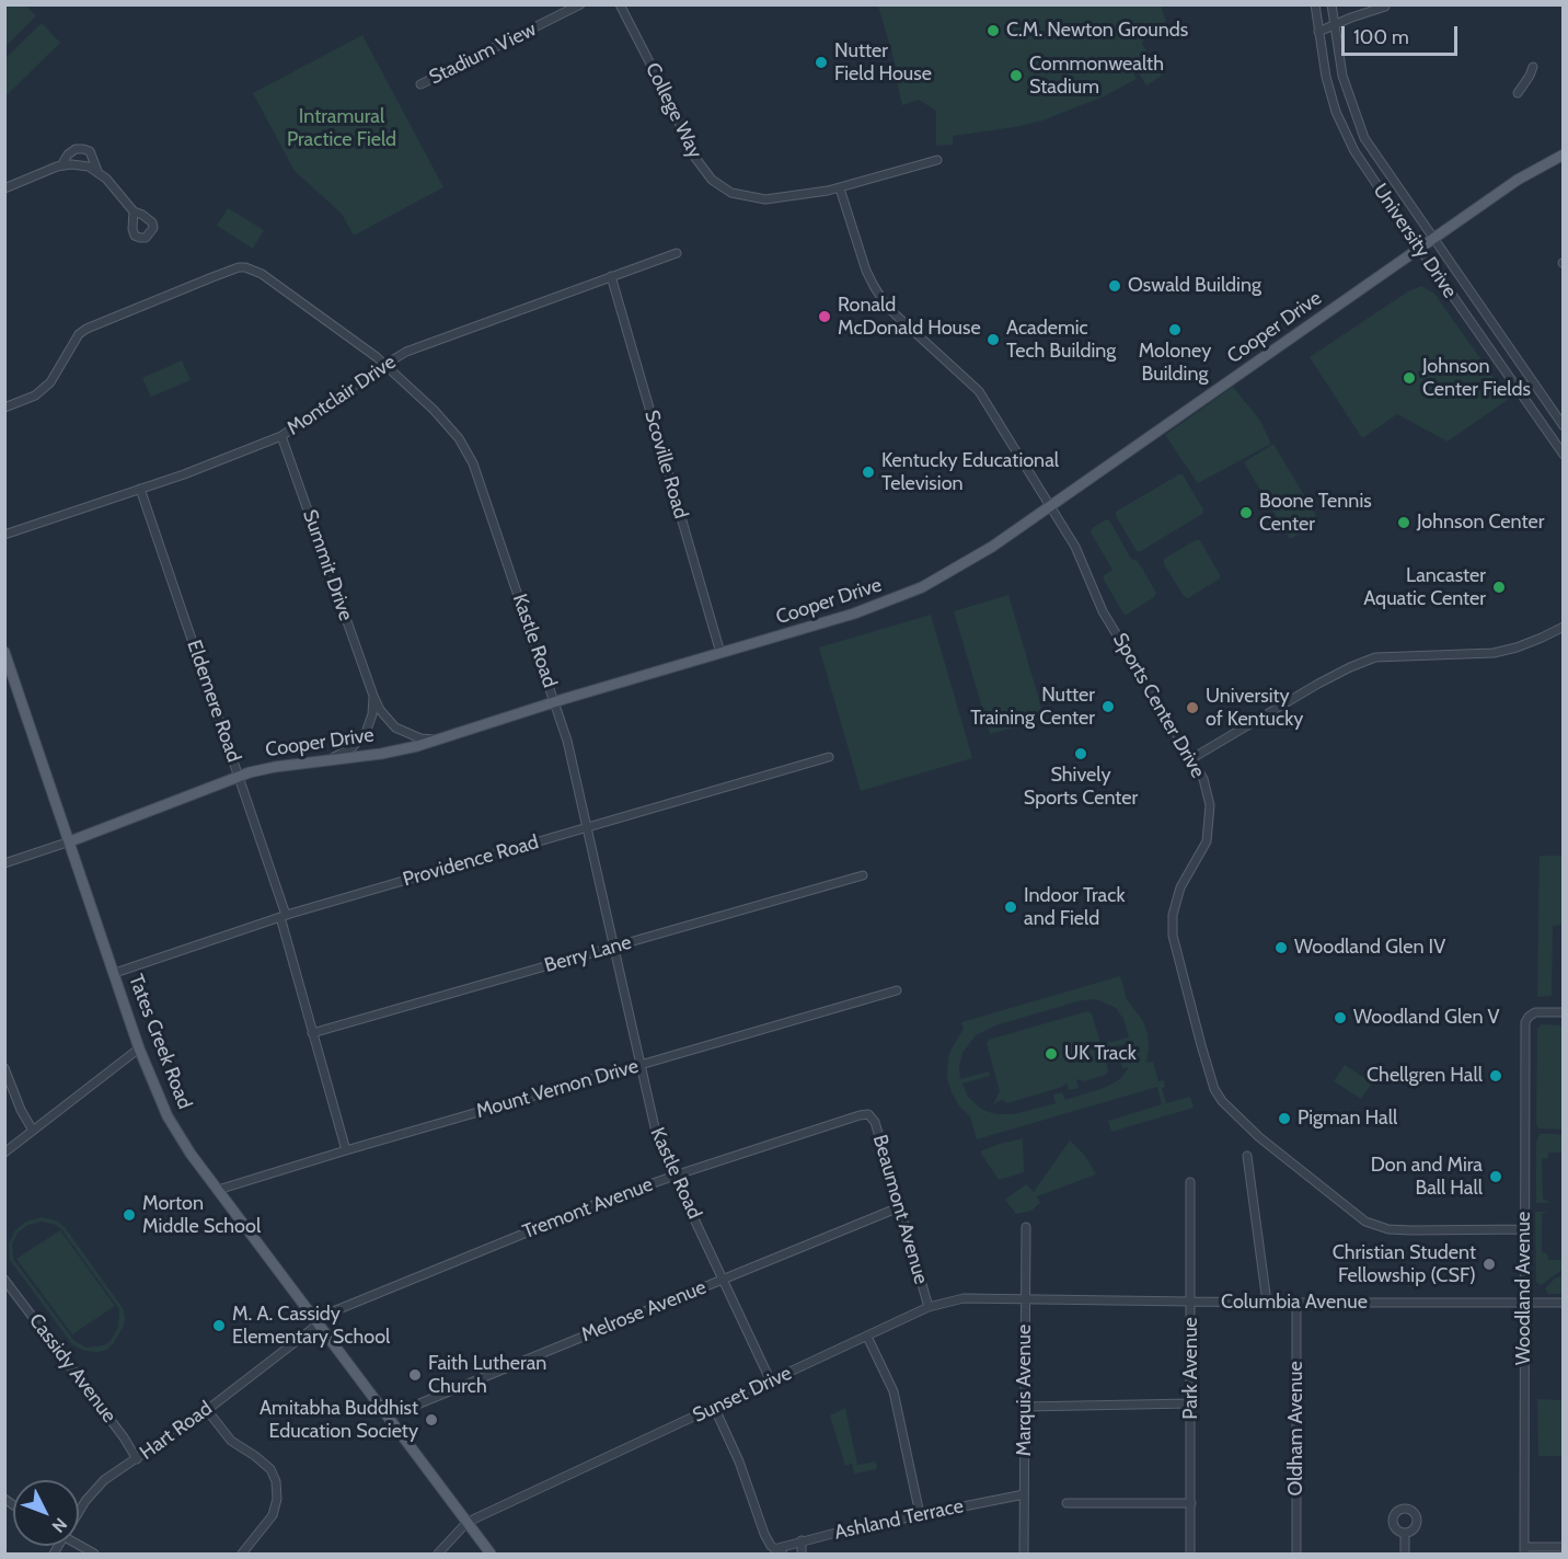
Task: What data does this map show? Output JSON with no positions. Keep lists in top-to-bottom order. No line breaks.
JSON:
{"streets":{"main road":["Cooper Drive","Tates Creek Road"],"street":["Stadium View","College Way","University Drive","Montclair Drive","Scoville Road","Summit Drive","Kastle Road","Eldemere Road","Sports Center Drive","Providence Road","Berry Lane","Mount Vernon Drive","Tremont Avenue","Beaumont Avenue","Woodland Avenue","Columbia Avenue","Melrose Avenue","Cassidy Avenue","Park Avenue","Marquis Avenue","Sunset Drive","Oldham Avenue","Hart Road","Ashland Terrace"]},"crossings":[["College Way","Sports Center Drive"],["University Drive","Cooper Drive"],["Cooper Drive","Scoville Road"],["Cooper Drive","Summit Drive"],["Cooper Drive","Kastle Road"],["Cooper Drive","Eldemere Road"],["Cooper Drive","Sports Center Drive"],["Cooper Drive","Tates Creek Road"],["Montclair Drive","Scoville Road"],["Montclair Drive","Summit Drive"],["Montclair Drive","Kastle Road"],["Montclair Drive","Eldemere Road"],["Kastle Road","Providence Road"],["Kastle Road","Berry Lane"],["Kastle Road","Mount Vernon Drive"],["Kastle Road","Tremont Avenue"],["Kastle Road","Melrose Avenue"],["Kastle Road","Sunset Drive"],["Eldemere Road","Providence Road"],["Eldemere Road","Berry Lane"],["Eldemere Road","Mount Vernon Drive"],["Sports Center Drive","Woodland Avenue"],["Providence Road","Tates Creek Road"],["Tates Creek Road","Mount Vernon Drive"],["Tates Creek Road","Tremont Avenue"],["Tates Creek Road","Melrose Avenue"],["Tates Creek Road","Sunset Drive"],["Tates Creek Road","Hart Road"],["Tremont Avenue","Beaumont Avenue"],["Tremont Avenue","Hart Road"],["Beaumont Avenue","Melrose Avenue"],["Beaumont Avenue","Sunset Drive"],["Woodland Avenue","Columbia Avenue"],["Columbia Avenue","Park Avenue"],["Columbia Avenue","Marquis Avenue"],["Columbia Avenue","Sunset Drive"],["Columbia Avenue","Oldham Avenue"],["Cassidy Avenue","Hart Road"],["Marquis Avenue","Sunset Drive"],["Marquis Avenue","Ashland Terrace"]],"parks":["Intramural Practice Field"],"places":["C.M. Newton Grounds","Nutter Field House","Commonwealth Stadium","Oswald Building","Ronald McDonald House","Moloney Building","Academic Tech Building","Johnson Center Fields","Kentucky Educational Television","Boone Tennis Center","Johnson Center","Lancaster Aquatic Center","Nutter Training Center","University of Kentucky","Shively Sports Center","Indoor Track and Field","Woodland Glen IV","Woodland Glen V","UK Track","Chellgren Hall","Pigman Hall","Don and Mira Ball Hall","Morton Middle School","Christian Student Fellowship (CSF)","M. A. Cassidy Elementary School","Faith Lutheran Church","Amitabha Buddhist Education Society"],"scale_bar":"100 m","north":"bottom right"}
